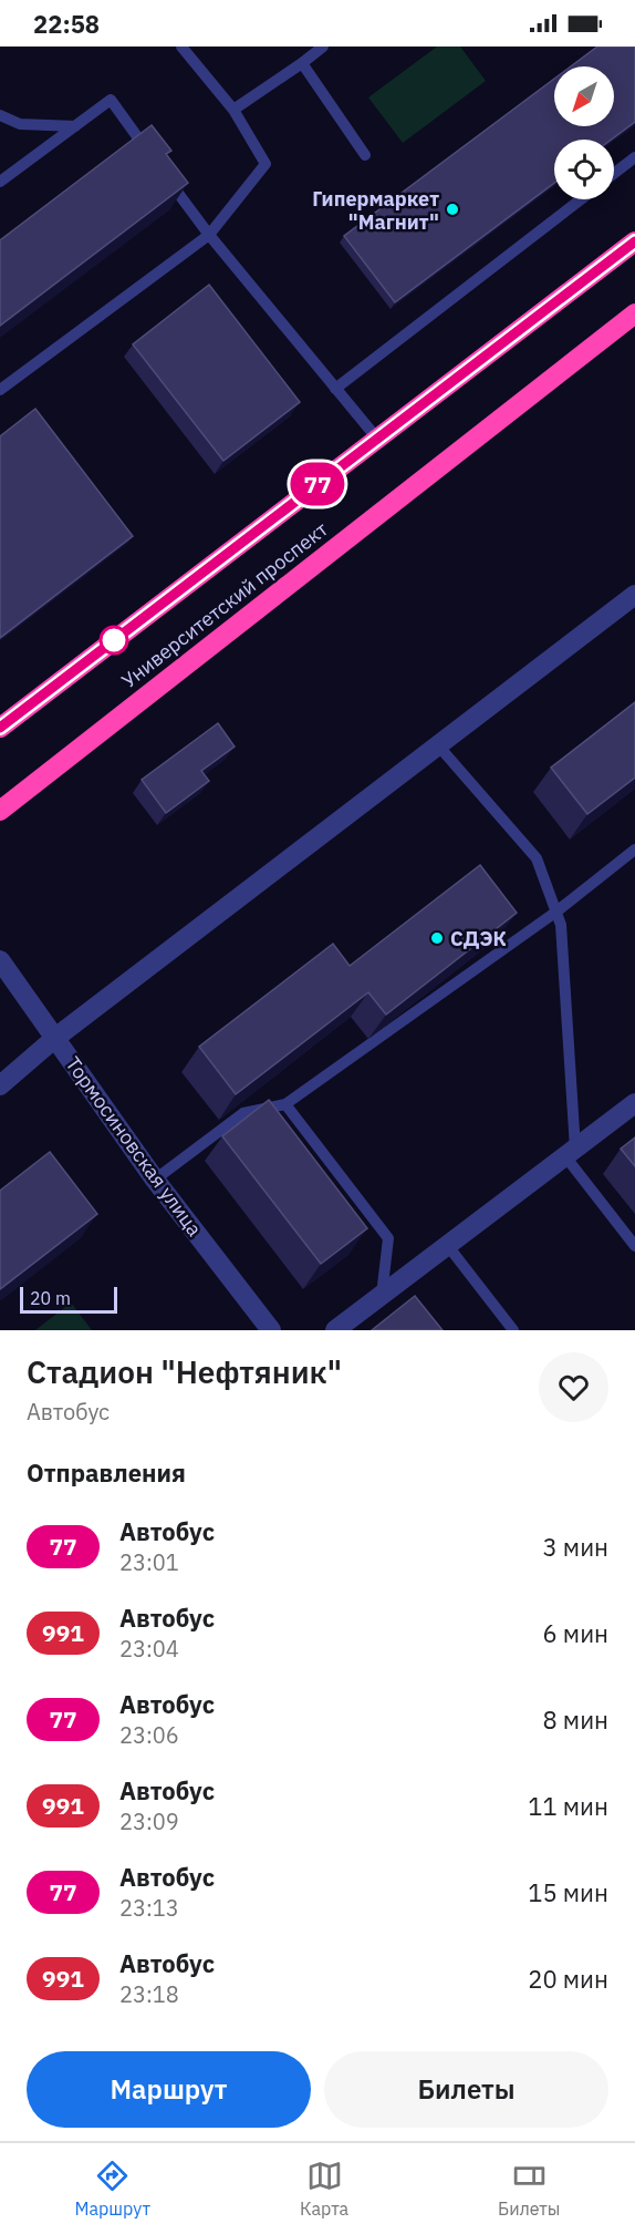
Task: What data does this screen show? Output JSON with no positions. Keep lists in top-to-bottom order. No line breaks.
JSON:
{"streets":{"highway":["Университетский проспект"],"street":["Тормосиновская улица"]},"places":["Гипермаркет \"Магнит\"","СДЭК"],"lines":["bus line 77"],"scale_bar":"20 m","north":"bottom left","page":{"status":"22:58","on_map":"77","scale":"20 m","heading":[["Стадион \"Нефтяник\"","Автобус"],"Отправления"],"list":[{"mark":"77","name":"Автобус","note":"23:01","value":"3 мин"},{"mark":"991","name":"Автобус","note":"23:04","value":"6 мин"},{"mark":"77","name":"Автобус","note":"23:06","value":"8 мин"},{"mark":"991","name":"Автобус","note":"23:09","value":"11 мин"},{"mark":"77","name":"Автобус","note":"23:13","value":"15 мин"},{"mark":"991","name":"Автобус","note":"23:18","value":"20 мин"}],"buttons":["Маршрут","Билеты"],"tabs":["Маршрут","Карта","Билеты"]}}
